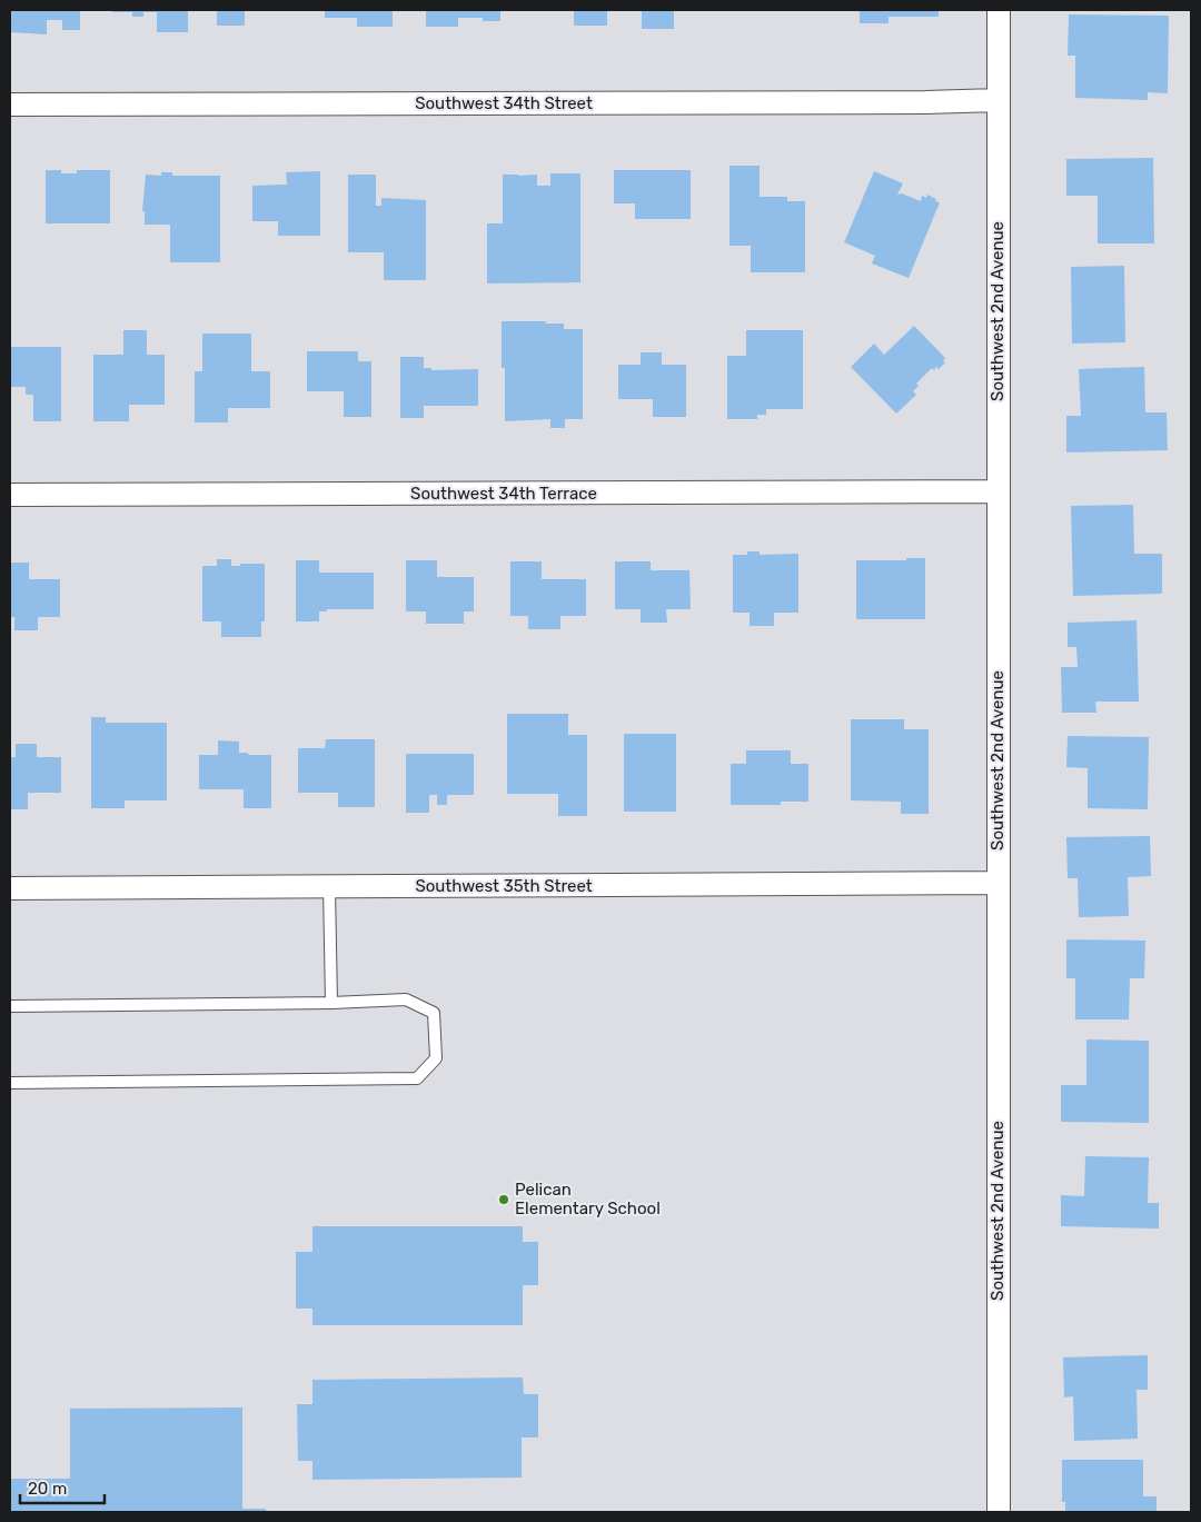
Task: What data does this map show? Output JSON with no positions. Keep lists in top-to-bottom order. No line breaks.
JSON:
{"streets":{"street":["Southwest 34th Street","Southwest 2nd Avenue","Southwest 34th Terrace","Southwest 35th Street"]},"crossings":[["Southwest 34th Street","Southwest 2nd Avenue"],["Southwest 2nd Avenue","Southwest 34th Terrace"],["Southwest 2nd Avenue","Southwest 35th Street"]],"places":["Pelican Elementary School"],"scale_bar":"20 m"}
